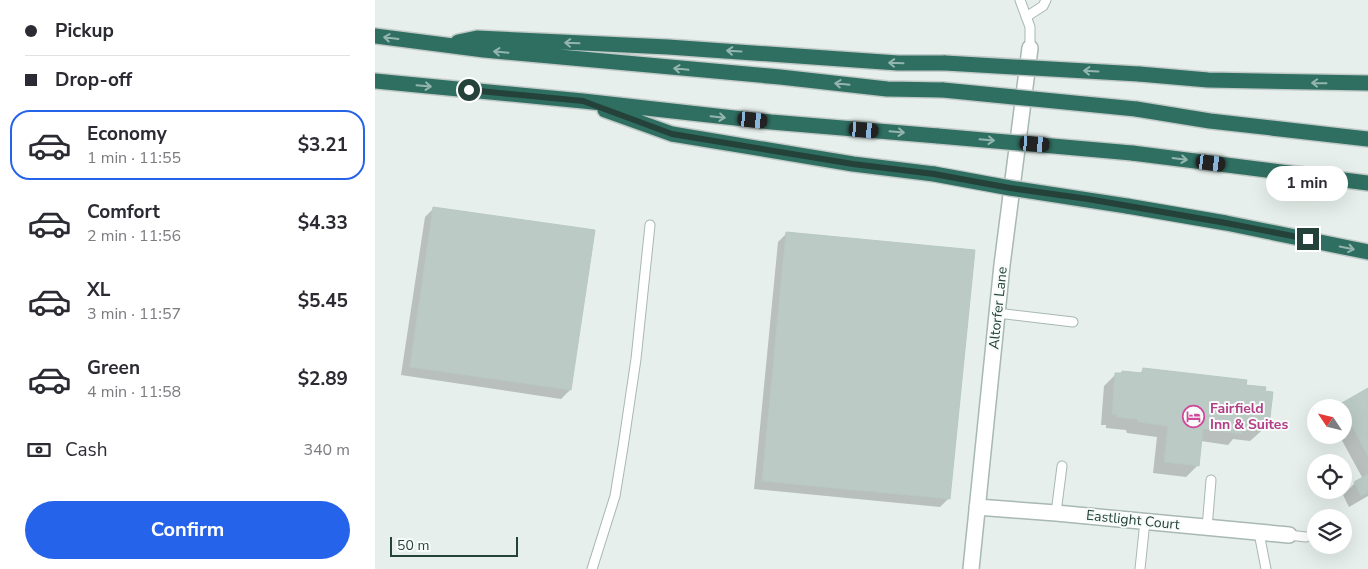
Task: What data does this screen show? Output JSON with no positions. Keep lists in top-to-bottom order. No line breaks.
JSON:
{"streets":{"street":["Altorfer Lane","Eastlight Court"]},"crossings":[["Altorfer Lane","Eastlight Court"]],"places":{"hotel":["Fairfield Inn & Suites"]},"scale_bar":"50 m","north":"top left","page":{"banner":["Pickup","Drop-off"],"list":[{"name":"Economy","note":"1 min · 11:55","value":"$3.21"},{"name":"Comfort","note":"2 min · 11:56","value":"$4.33"},{"name":"XL","note":"3 min · 11:57","value":"$5.45"},{"name":"Green","note":"4 min · 11:58","value":"$2.89"}],"bubble":"1 min","pay":["Cash","340 m"],"buttons":"Confirm","scale":"50 m"}}
